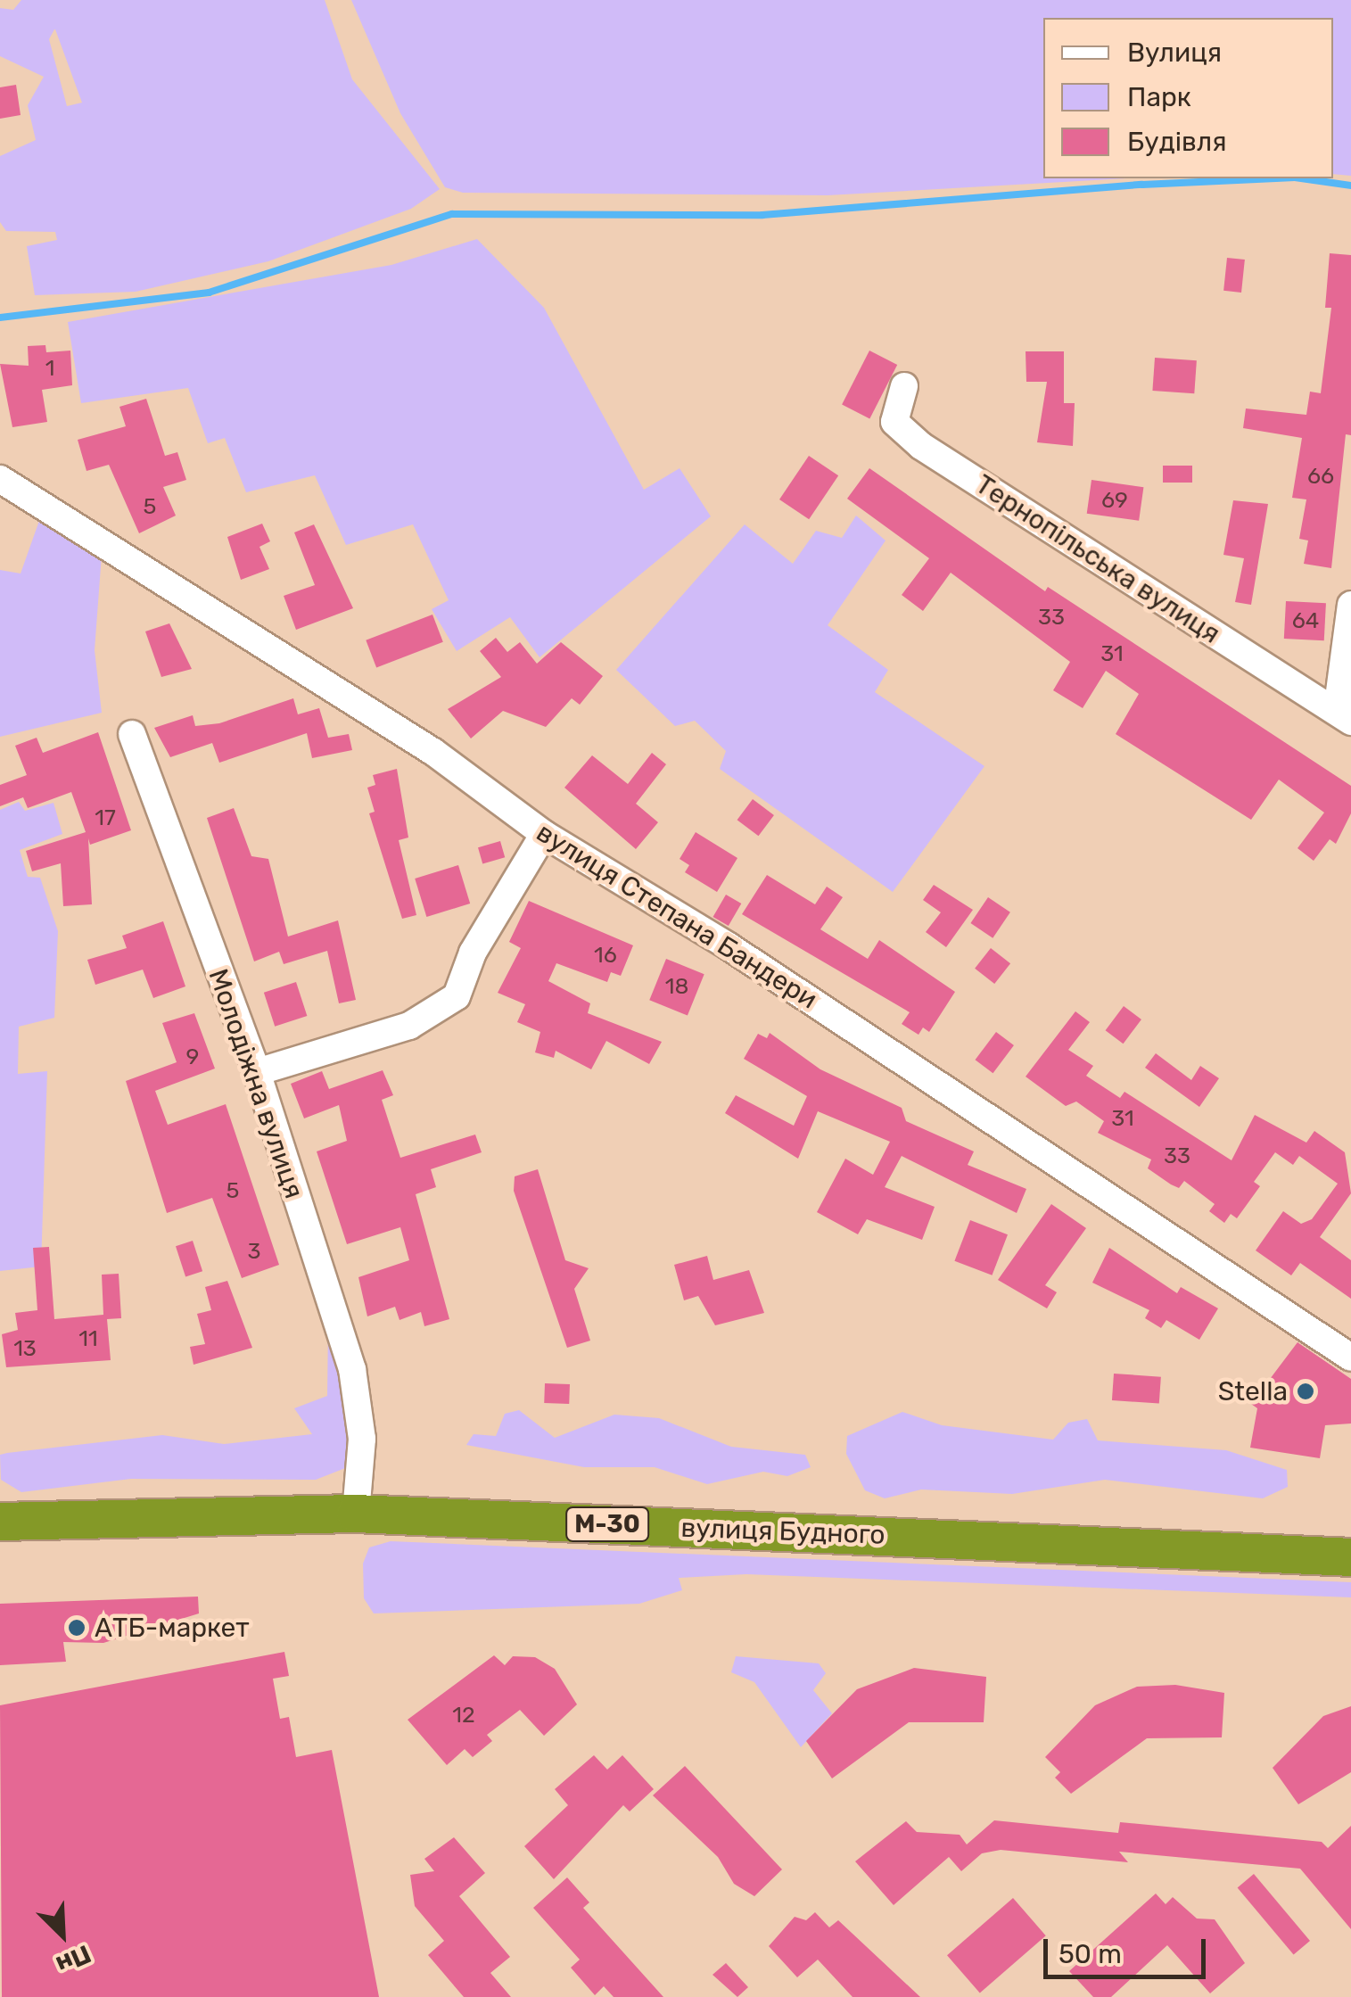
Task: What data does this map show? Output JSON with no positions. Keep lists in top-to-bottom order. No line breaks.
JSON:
{"streets":{"highway":["М-30","вулиця Будного"],"street":["Тернопільська вулиця","вулиця Степана Бандери","Молодіжна вулиця"]},"crossings":[["Молодіжна вулиця","вулиця Будного"]],"places":["Stella","АТБ-маркет"],"house_numbers":["1","66","69","5","33","64","31","17","16","18","9","31","33","5","3","11","13","12"],"legend":["Вулиця","Парк","Будівля"],"scale_bar":"50 m","north":"bottom right"}
